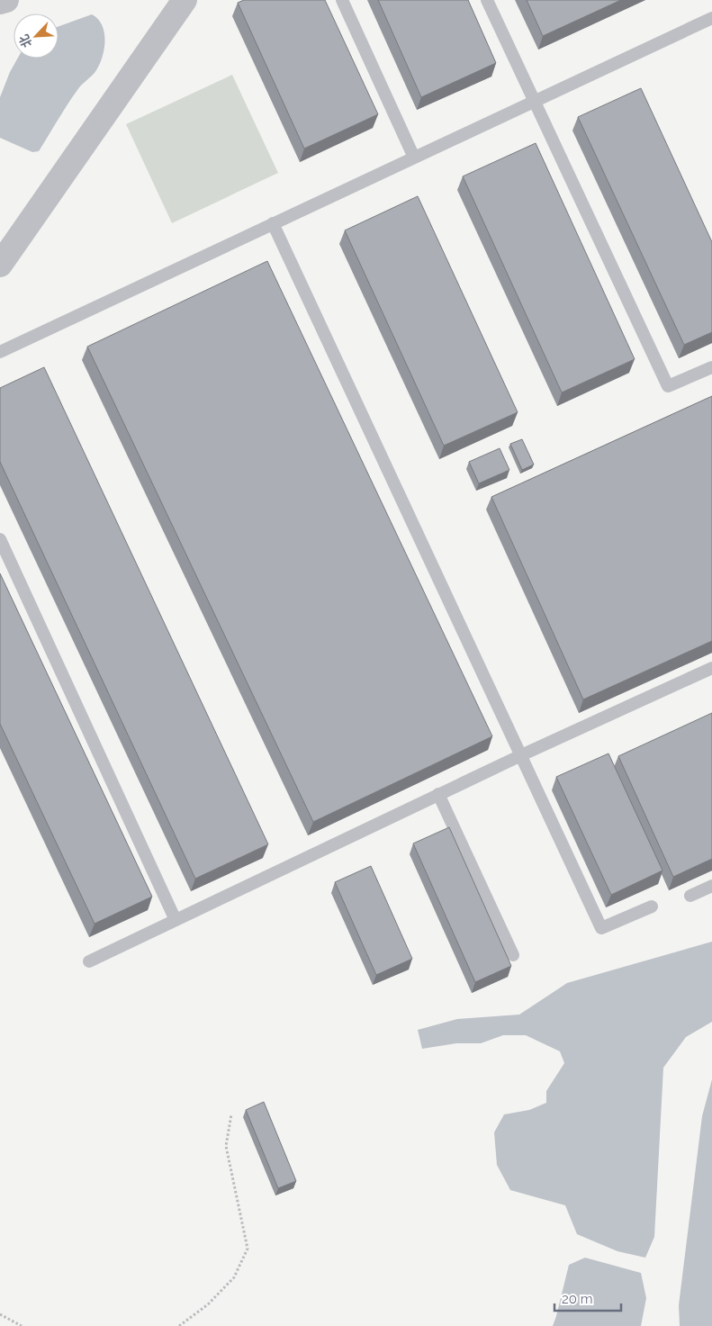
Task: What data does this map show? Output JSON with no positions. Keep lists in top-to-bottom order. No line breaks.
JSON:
{"scale_bar":"20 m","north":"bottom left"}
